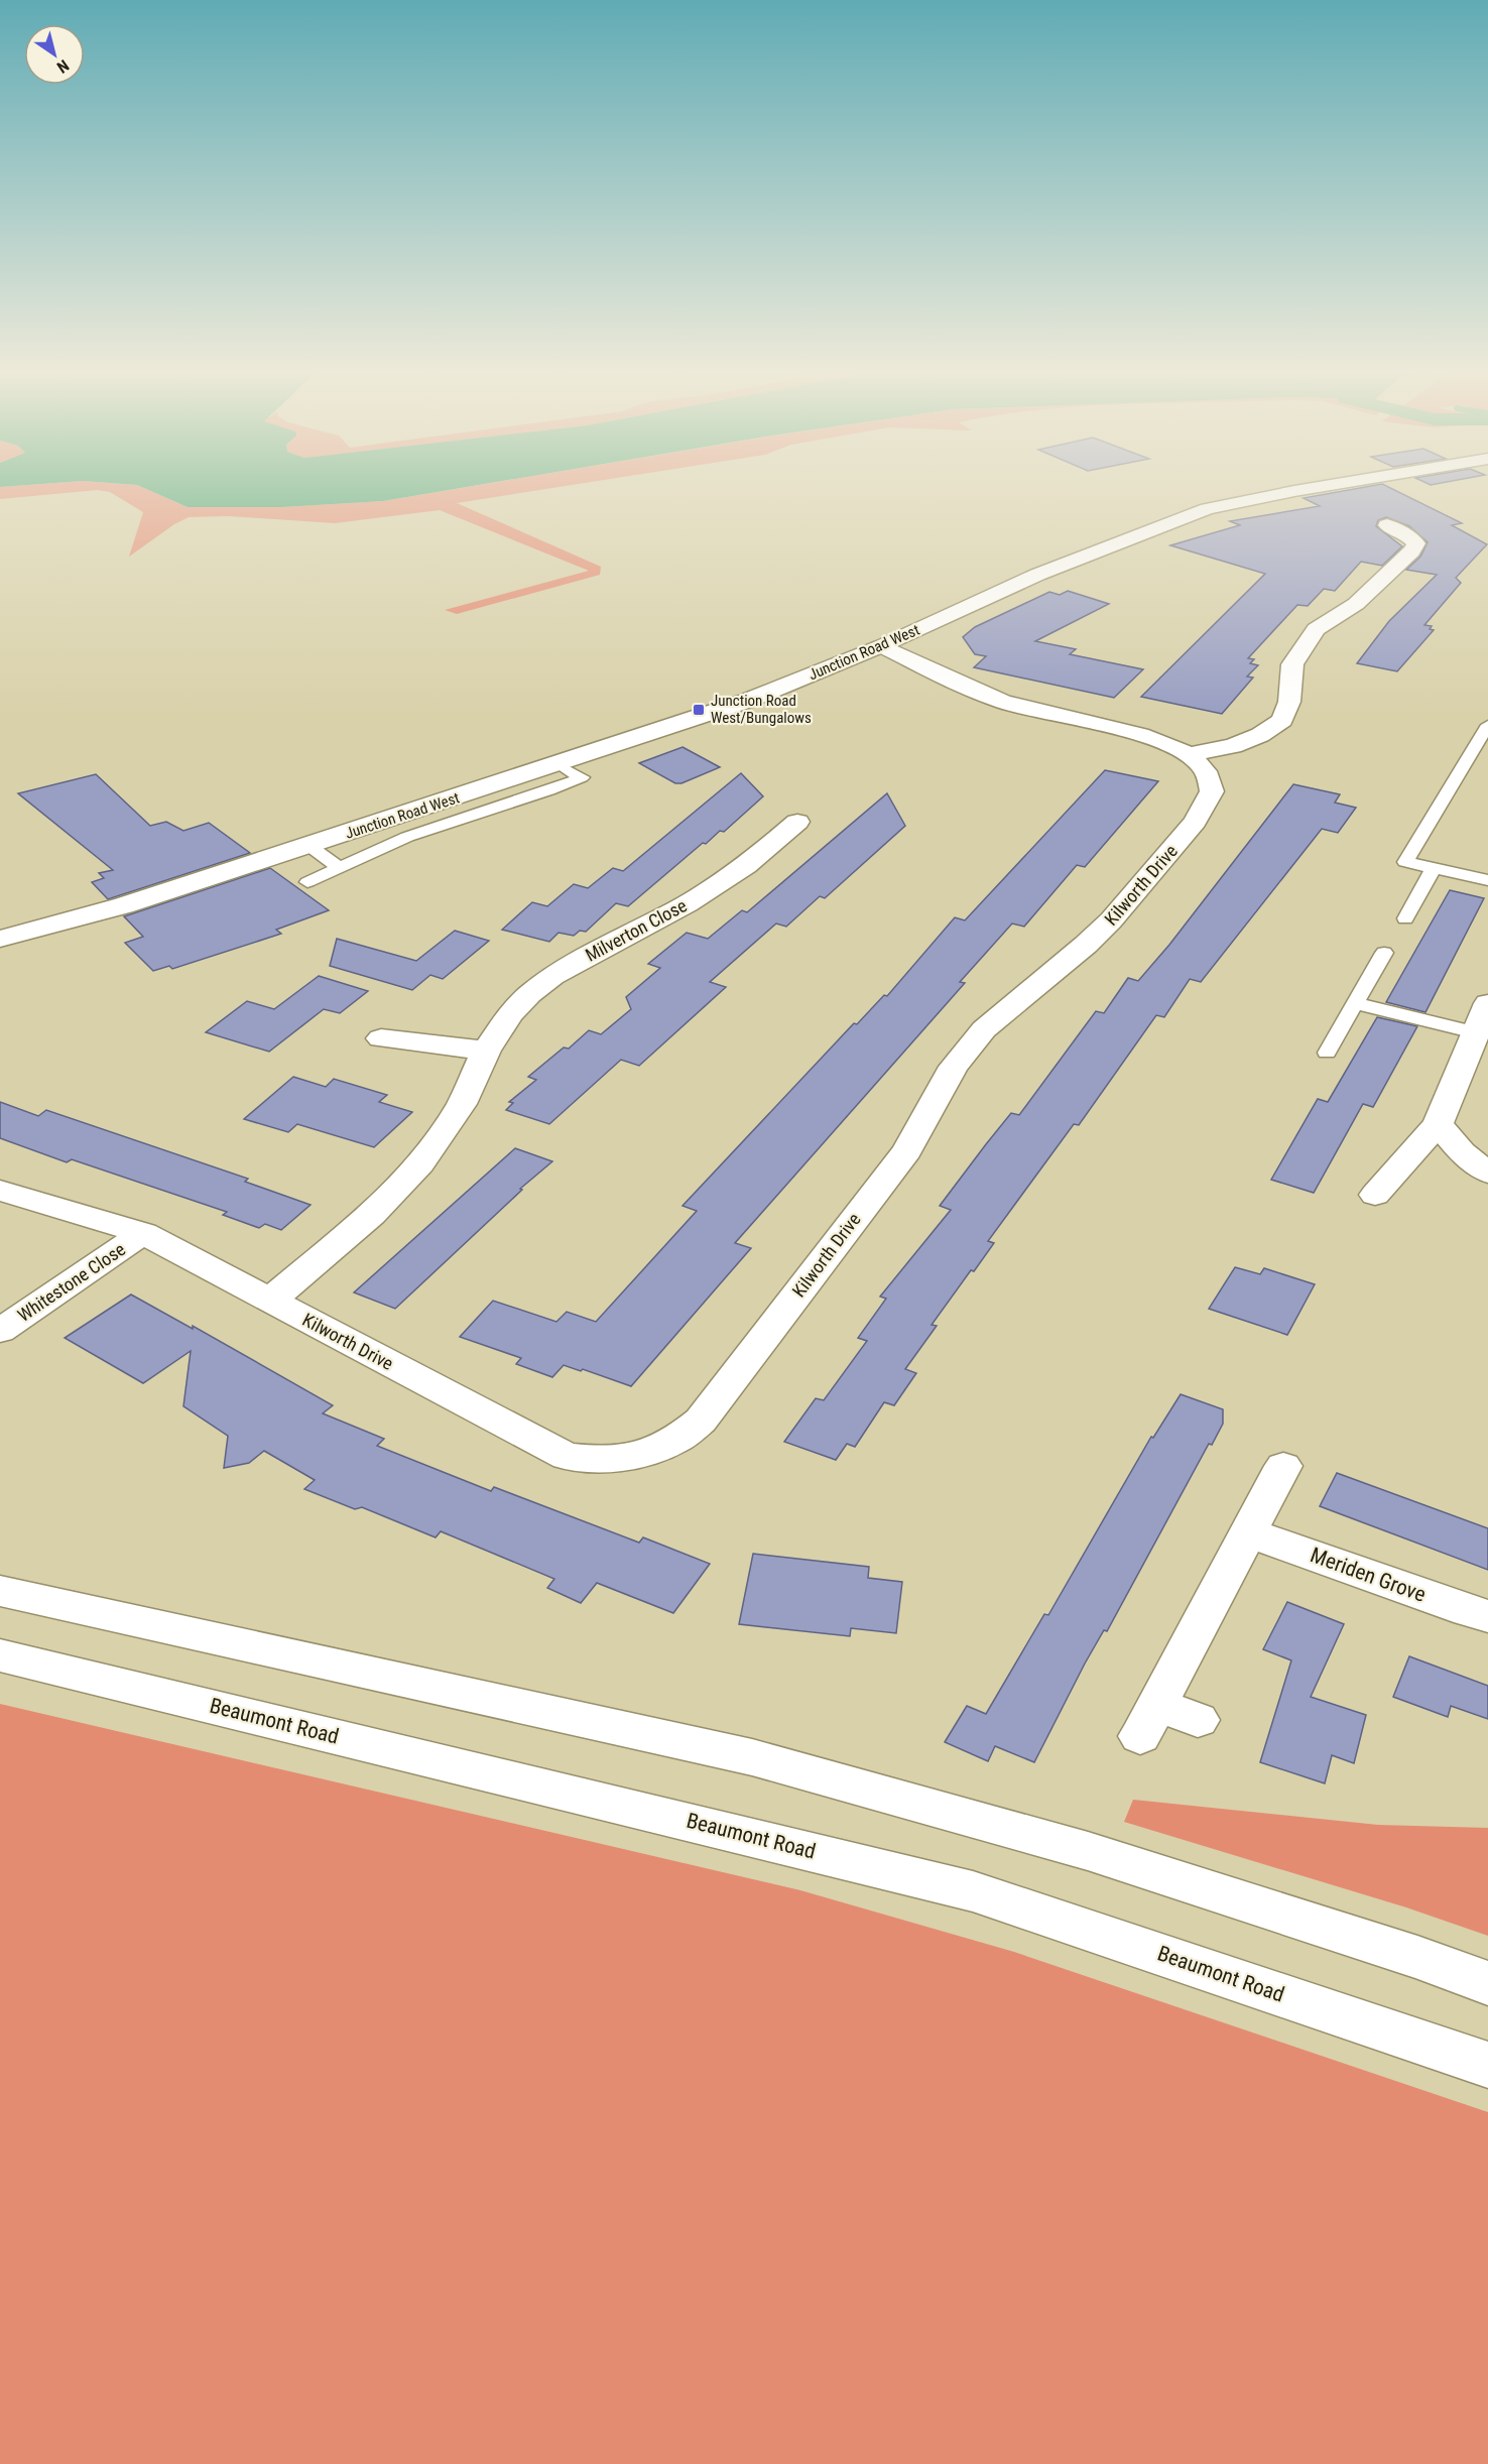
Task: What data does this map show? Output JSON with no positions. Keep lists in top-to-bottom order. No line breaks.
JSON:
{"streets":{"main road":["Junction Road West","Kilworth Drive","Milverton Close","Whitestone Close","Meriden Grove","Beaumont Road"]},"crossings":[["Junction Road West","Kilworth Drive"],["Kilworth Drive","Milverton Close"],["Kilworth Drive","Whitestone Close"]],"places":{"transit":["Junction Road West/Bungalows"]},"north":"bottom right"}
